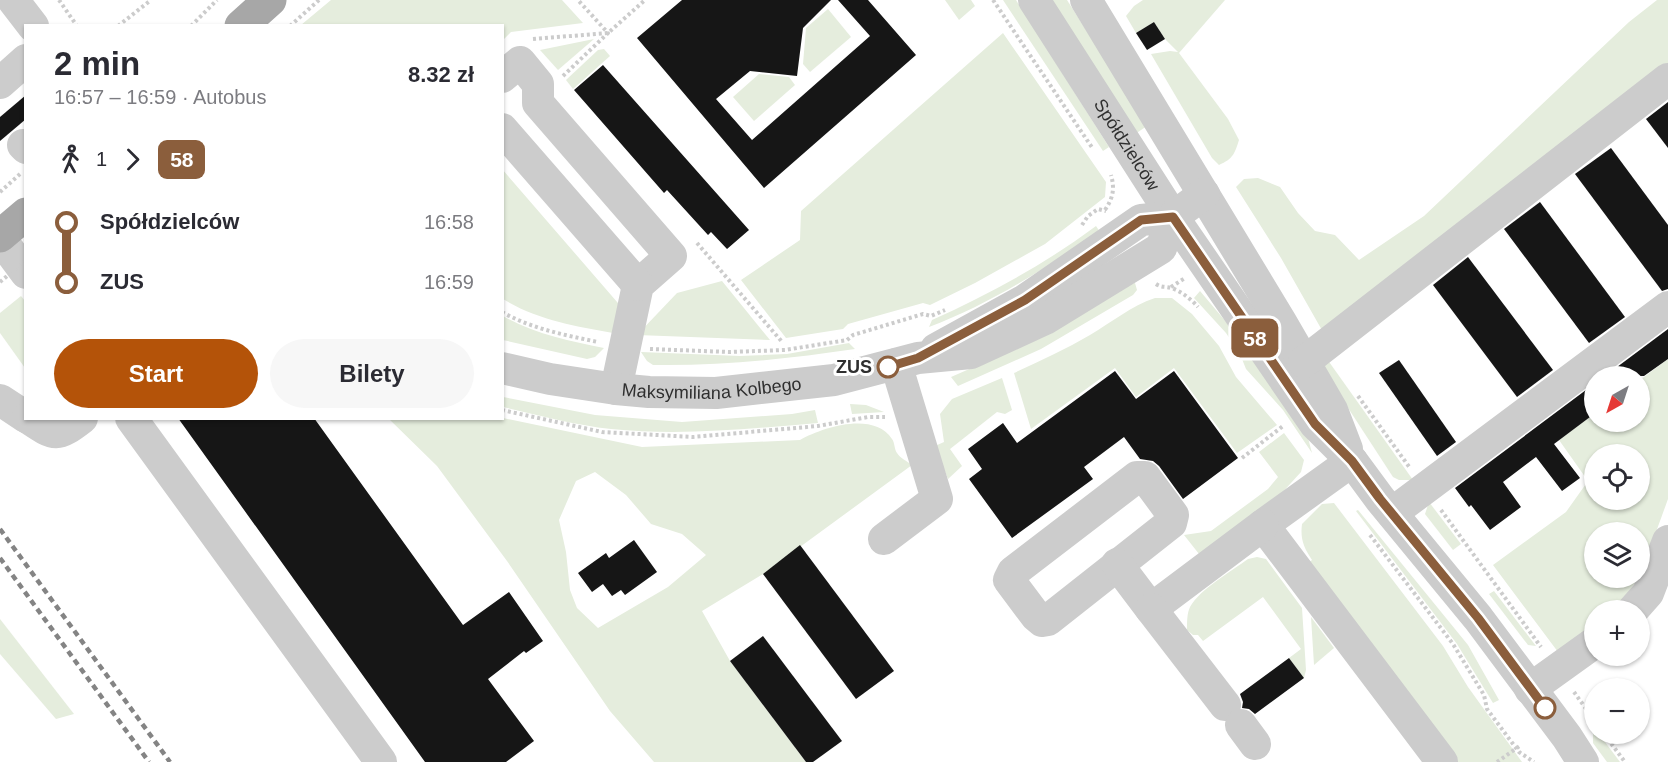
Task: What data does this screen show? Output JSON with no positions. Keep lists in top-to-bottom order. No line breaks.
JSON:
{"streets":{"street":["Spółdzielców","Maksymiliana Kolbego"]},"crossings":[["Spółdzielców","Maksymiliana Kolbego"]],"places":["ZUS"],"lines":["bus line 58"],"north":"bottom left","page":{"on_map":"58","heading":["2 min","16:57 – 16:59 · Autobus","8.32 zł"],"legs":["1","58"],"list":[{"name":"Spółdzielców","value":"16:58"},{"name":"ZUS","value":"16:59"}],"buttons":["Start","Bilety"],"map_buttons":["+","−"]}}
